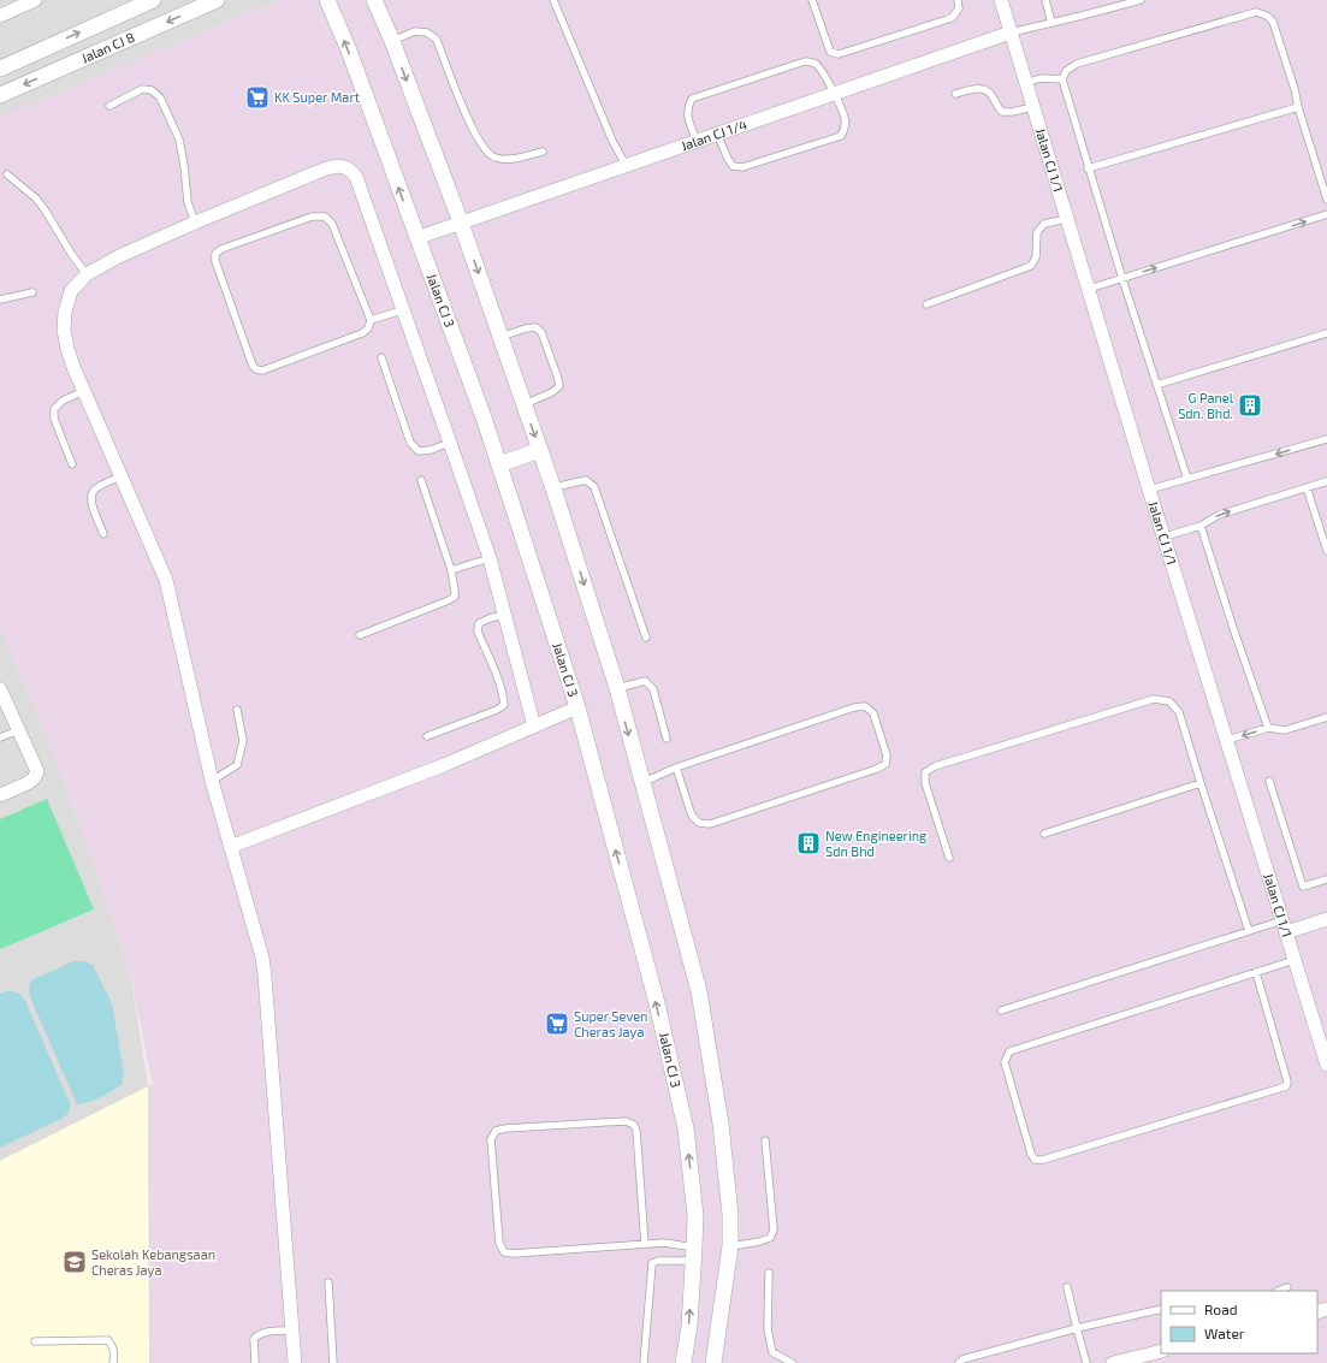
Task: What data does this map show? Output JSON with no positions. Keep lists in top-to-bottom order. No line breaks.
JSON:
{"streets":{"street":["Jalan CJ 8","Jalan CJ 1/4","Jalan CJ 1/1","Jalan CJ 3"]},"crossings":[["Jalan CJ 1/4","Jalan CJ 1/1"],["Jalan CJ 1/4","Jalan CJ 3"]],"places":{"supermarket":["KK Super Mart","Super Seven Cheras Jaya"],"building":["G Panel Sdn. Bhd.","New Engineering Sdn Bhd"],"school or university":["Sekolah Kebangsaan Cheras Jaya"]},"legend":["Road","Water"]}
